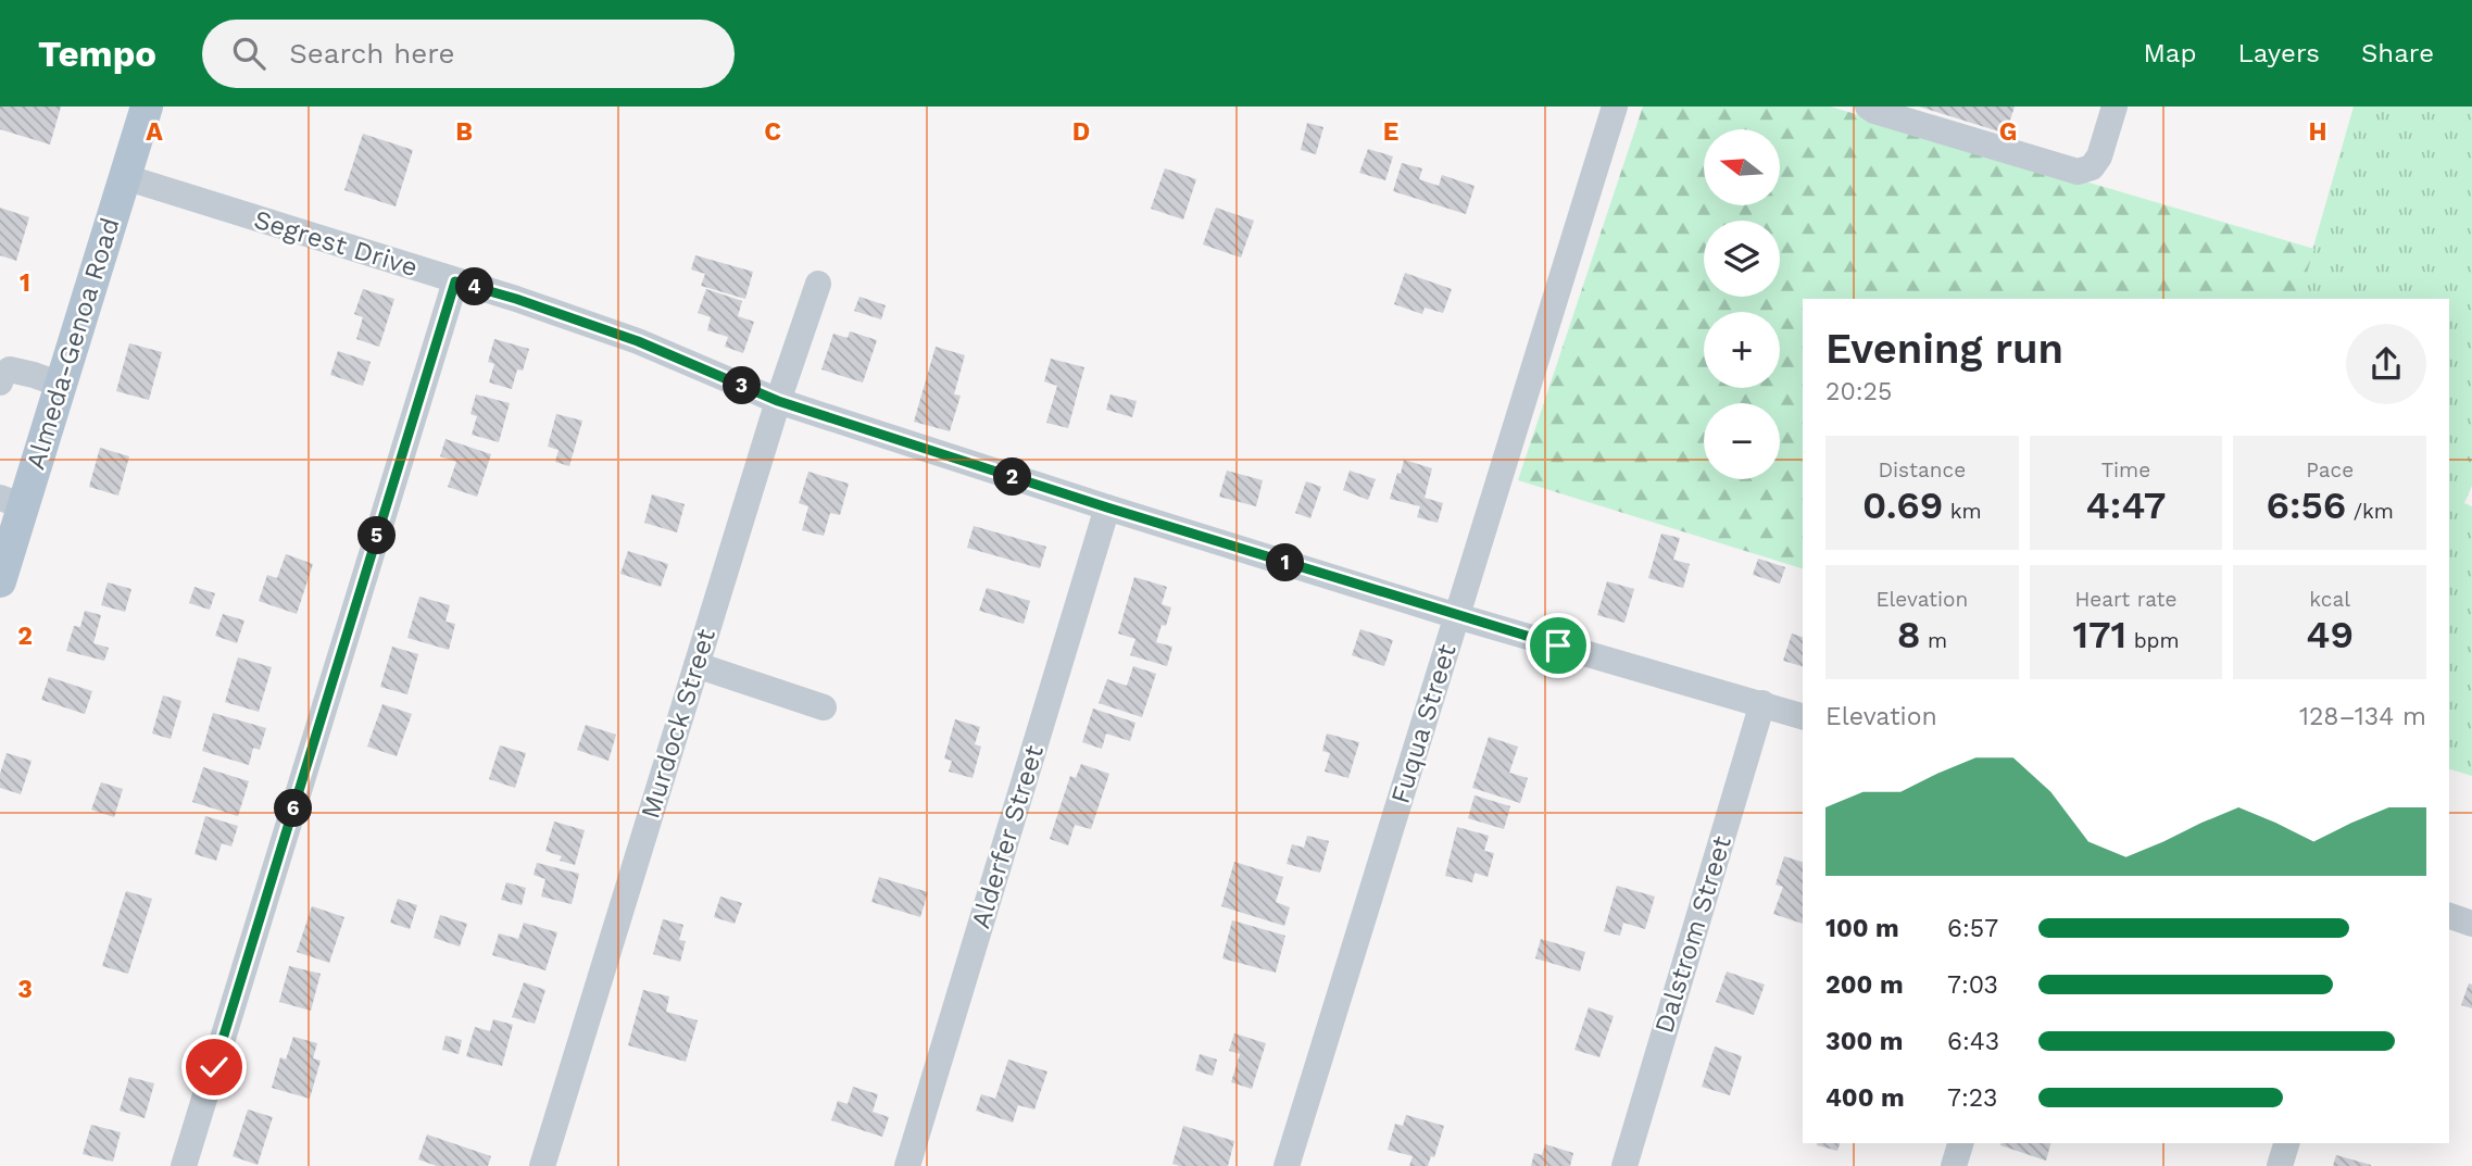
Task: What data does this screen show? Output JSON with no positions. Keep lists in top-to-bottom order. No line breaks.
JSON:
{"streets":{"main road":["Almeda-Genoa Road"],"street":["Segrest Drive","Murdock Street","Fuqua Street","Alderfer Street","Dalstrom Street"]},"crossings":[["Segrest Drive","Almeda-Genoa Road"],["Segrest Drive","Murdock Street"],["Segrest Drive","Fuqua Street"],["Segrest Drive","Alderfer Street"],["Segrest Drive","Dalstrom Street"]],"north":"left","page":{"header":"Tempo","search":"Search here","nav":["Map","Layers","Share"],"map_buttons":["+","−"],"pins":["4","3","2","5","1","6"],"heading":["Evening run","20:25"],"stats":[["Distance","0.69 km"],["Time","4:47"],["Pace","6:56 /km"],["Elevation","8 m"],["Heart rate","171 bpm"],["kcal","49"]],"chart":["Elevation","128–134 m"],"list":[{"name":"100 m","note":"6:57"},{"name":"200 m","note":"7:03"},{"name":"300 m","note":"6:43"},{"name":"400 m","note":"7:23"}]},"grid":{"columns":["A","B","C","D","E","G","H"],"rows":["1","2","3"]}}
